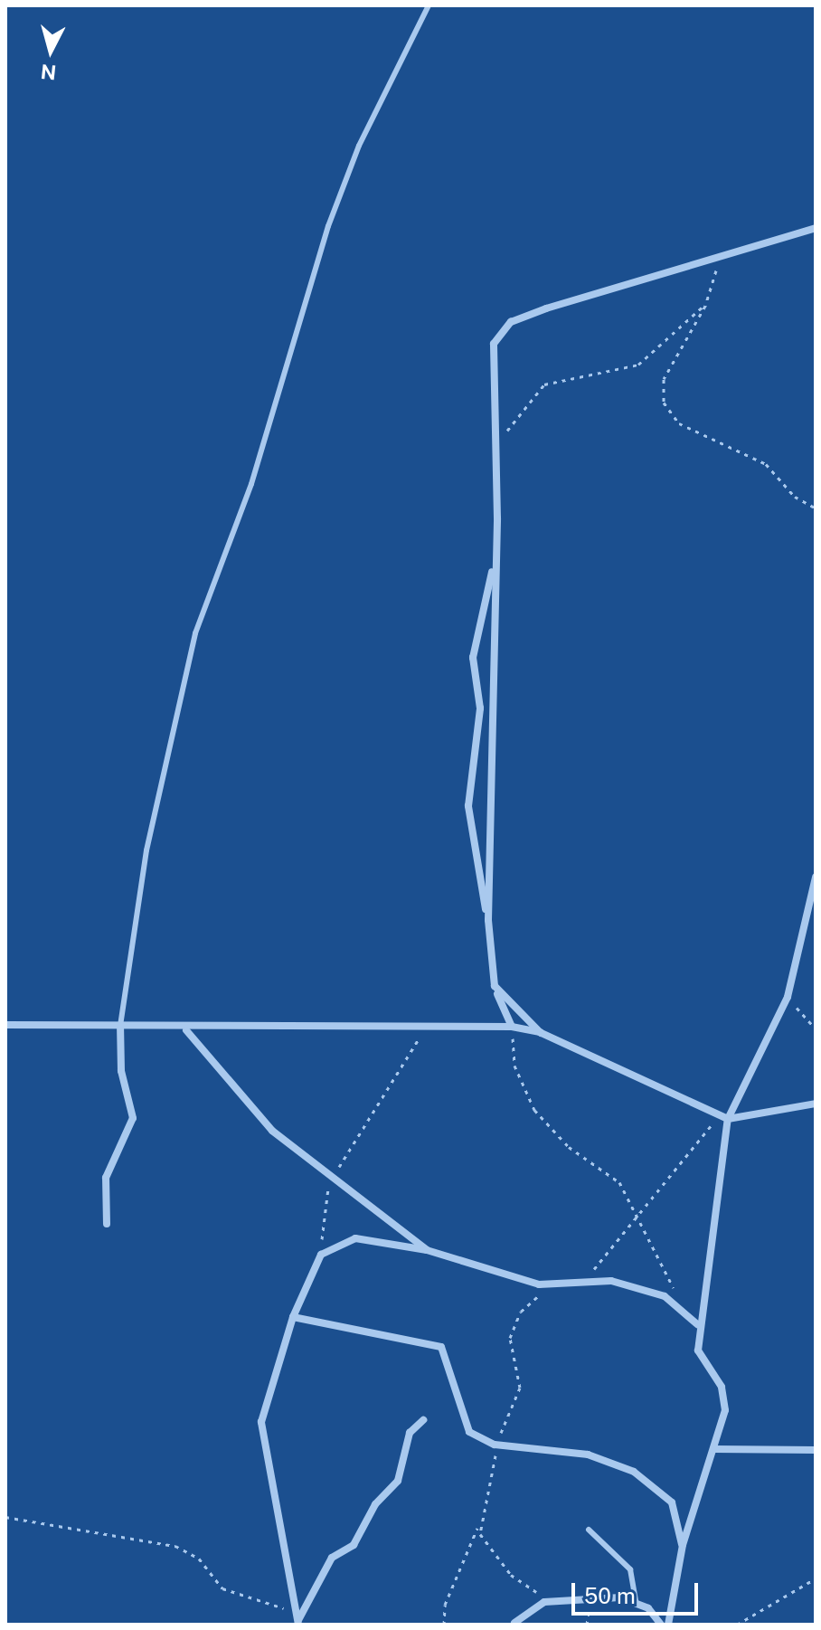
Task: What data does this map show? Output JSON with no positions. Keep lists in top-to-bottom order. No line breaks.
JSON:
{"scale_bar":"50 m","north":"bottom"}
